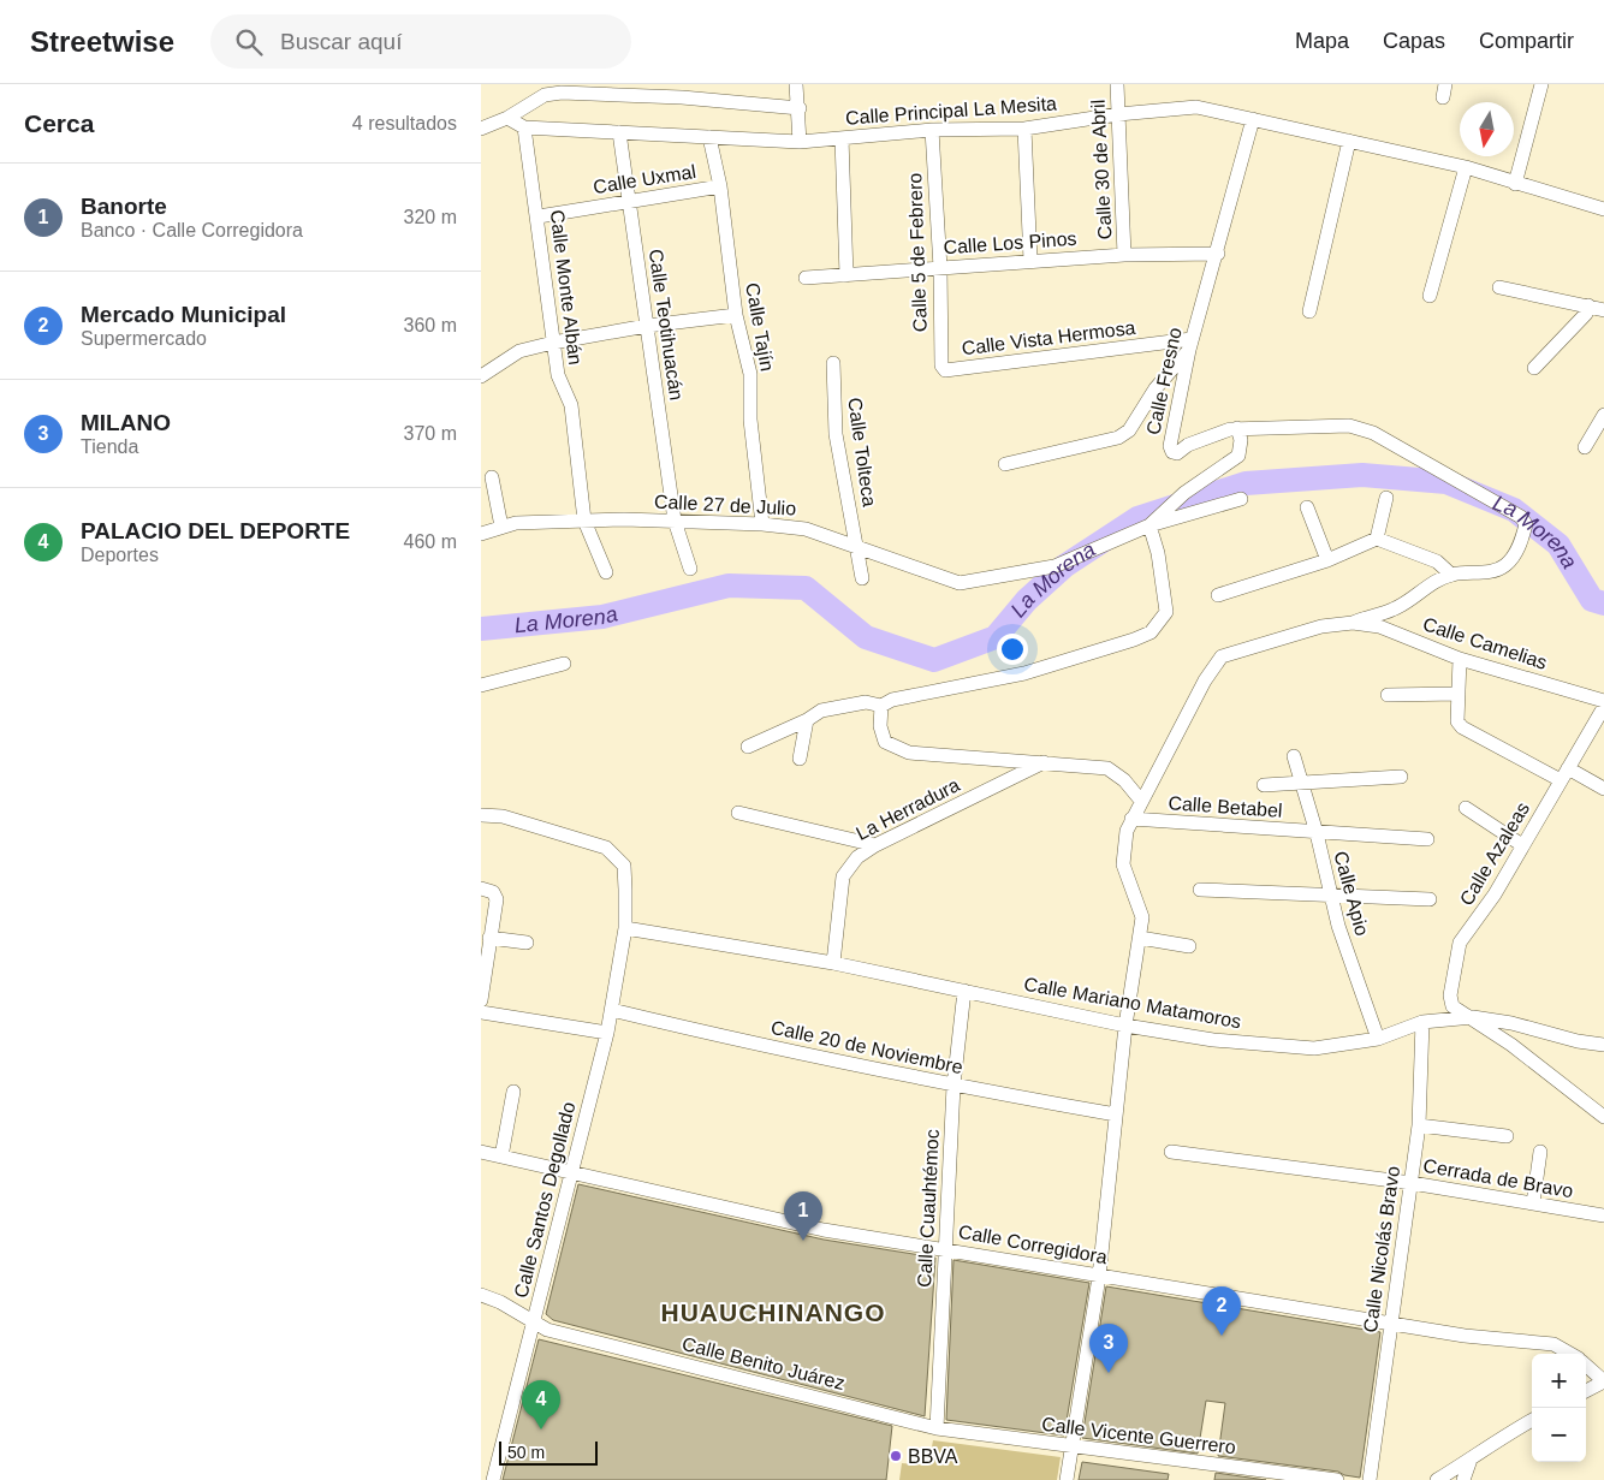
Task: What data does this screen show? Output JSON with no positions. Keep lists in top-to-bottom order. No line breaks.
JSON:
{"streets":{"street":["Calle Principal La Mesita","Calle 30 de Abril","Calle Uxmal","Calle Los Pinos","Calle 5 de Febrero","Calle Monte Albán","Calle Teotihuacán","Calle Tajín","Calle Vista Hermosa","Calle Fresno","Calle Tolteca","Calle 27 de Julio","Calle Camelias","Calle Betabel","La Herradura","Calle Azaleas","Calle Apio","Calle Mariano Matamoros","Calle 20 de Noviembre","Cerrada de Bravo","Calle Santos Degollado","Calle Cuauhtémoc","Calle Corregidora","Calle Nicolás Bravo","Calle Benito Juárez","Calle Vicente Guerrero"]},"crossings":[["Calle Principal La Mesita","Calle 30 de Abril"],["Calle Principal La Mesita","Calle 5 de Febrero"],["Calle Principal La Mesita","Calle Monte Albán"],["Calle Principal La Mesita","Calle Teotihuacán"],["Calle Principal La Mesita","Calle Tajín"],["Calle Principal La Mesita","Calle Fresno"],["Calle 30 de Abril","Calle Los Pinos"],["Calle Uxmal","Calle Monte Albán"],["Calle Uxmal","Calle Teotihuacán"],["Calle Uxmal","Calle Tajín"],["Calle Los Pinos","Calle 5 de Febrero"],["Calle Los Pinos","Calle Fresno"],["Calle 5 de Febrero","Calle Vista Hermosa"],["Calle Monte Albán","Calle 27 de Julio"],["Calle Teotihuacán","Calle 27 de Julio"],["Calle Tajín","Calle 27 de Julio"],["Calle Vista Hermosa","Calle Fresno"],["Calle Tolteca","Calle 27 de Julio"],["Calle Betabel","Calle Apio"],["La Herradura","Calle Mariano Matamoros"],["Calle Azaleas","Calle Mariano Matamoros"],["Calle Apio","Calle Mariano Matamoros"],["Calle Mariano Matamoros","Calle Santos Degollado"],["Calle Mariano Matamoros","Calle Cuauhtémoc"],["Calle Mariano Matamoros","Calle Nicolás Bravo"],["Calle 20 de Noviembre","Calle Santos Degollado"],["Calle 20 de Noviembre","Calle Cuauhtémoc"],["Cerrada de Bravo","Calle Nicolás Bravo"],["Calle Santos Degollado","Calle Corregidora"],["Calle Santos Degollado","Calle Benito Juárez"],["Calle Cuauhtémoc","Calle Corregidora"],["Calle Cuauhtémoc","Calle Benito Juárez"],["Calle Cuauhtémoc","Calle Vicente Guerrero"],["Calle Corregidora","Calle Nicolás Bravo"],["Calle Benito Juárez","Calle Vicente Guerrero"]],"districts":["HUAUCHINANGO"],"water":["La Morena"],"places":["BBVA"],"scale_bar":"50 m","north":"bottom","page":{"header":"Streetwise","search":"Buscar aquí","nav":["Mapa","Capas","Compartir"],"heading":["Cerca","4 resultados"],"list":[{"mark":"1","name":"Banorte","note":"Banco · Calle Corregidora","value":"320 m"},{"mark":"2","name":"Mercado Municipal","note":"Supermercado","value":"360 m"},{"mark":"3","name":"MILANO","note":"Tienda","value":"370 m"},{"mark":"4","name":"PALACIO DEL DEPORTE","note":"Deportes","value":"460 m"}],"pins":["1","2","3","4"],"map_buttons":["+","−"],"scale":"50 m"}}
